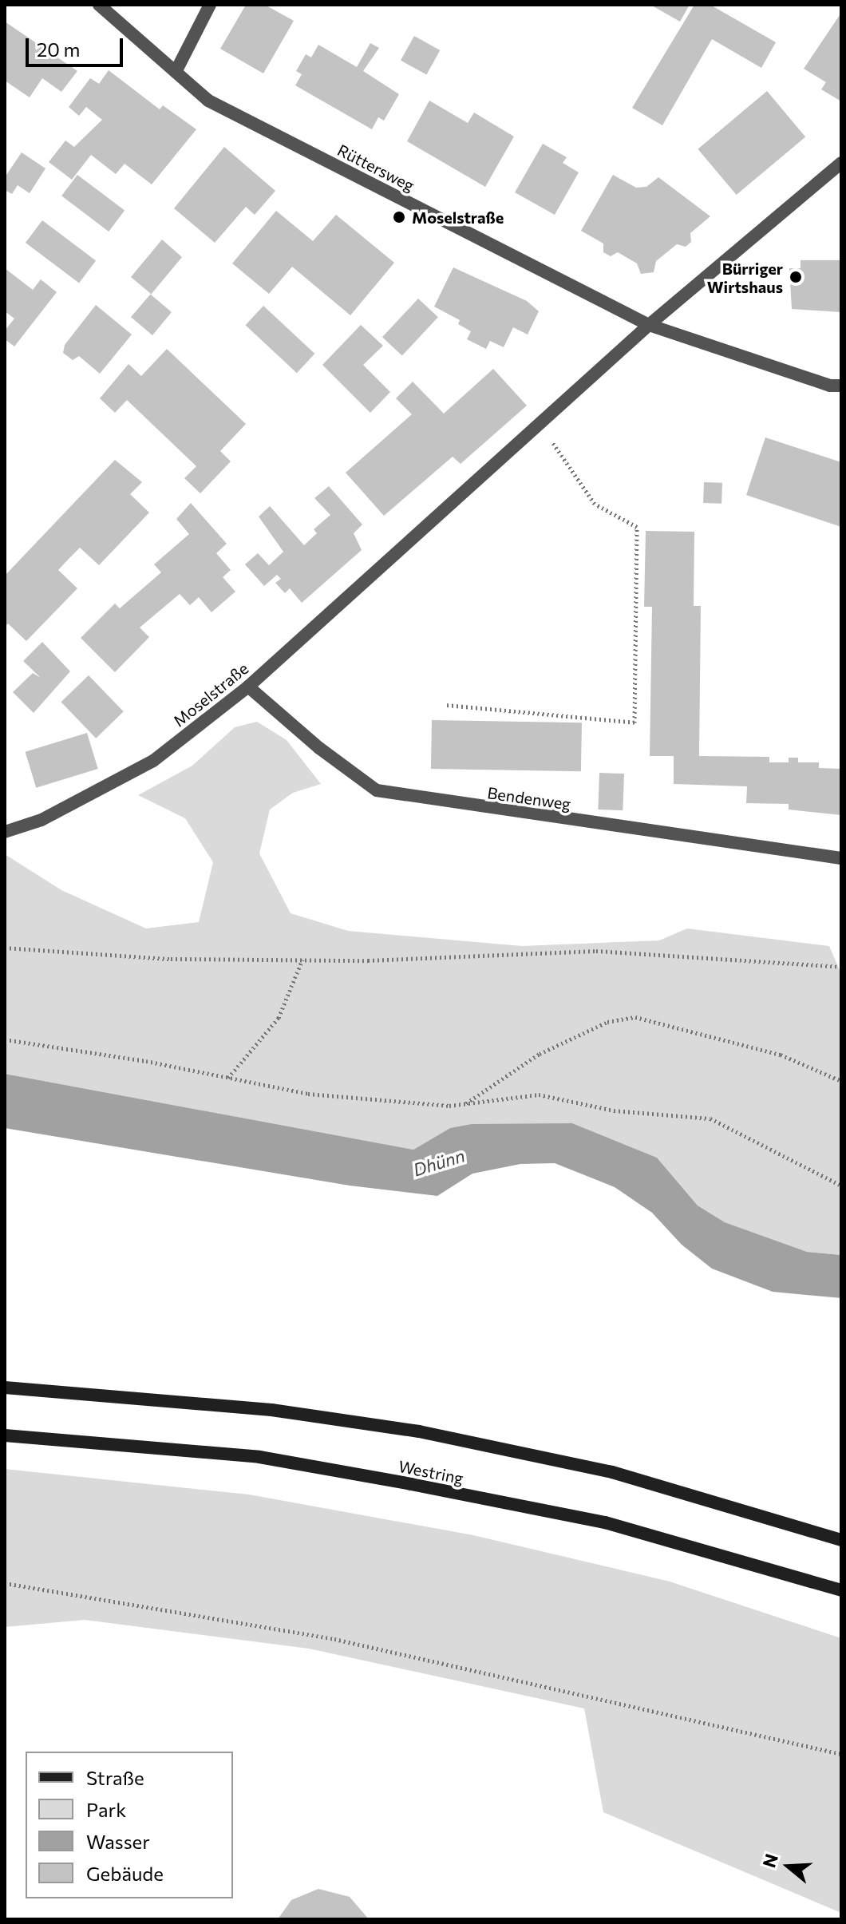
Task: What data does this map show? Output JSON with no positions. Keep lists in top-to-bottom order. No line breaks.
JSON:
{"streets":{"main road":["Westring"],"street":["Rüttersweg","Moselstraße","Bendenweg"]},"crossings":[["Rüttersweg","Moselstraße"],["Moselstraße","Bendenweg"]],"water":["Dhünn"],"places":["Moselstraße","Bürriger Wirtshaus"],"legend":["Straße","Park","Wasser","Gebäude"],"scale_bar":"20 m","north":"left"}
